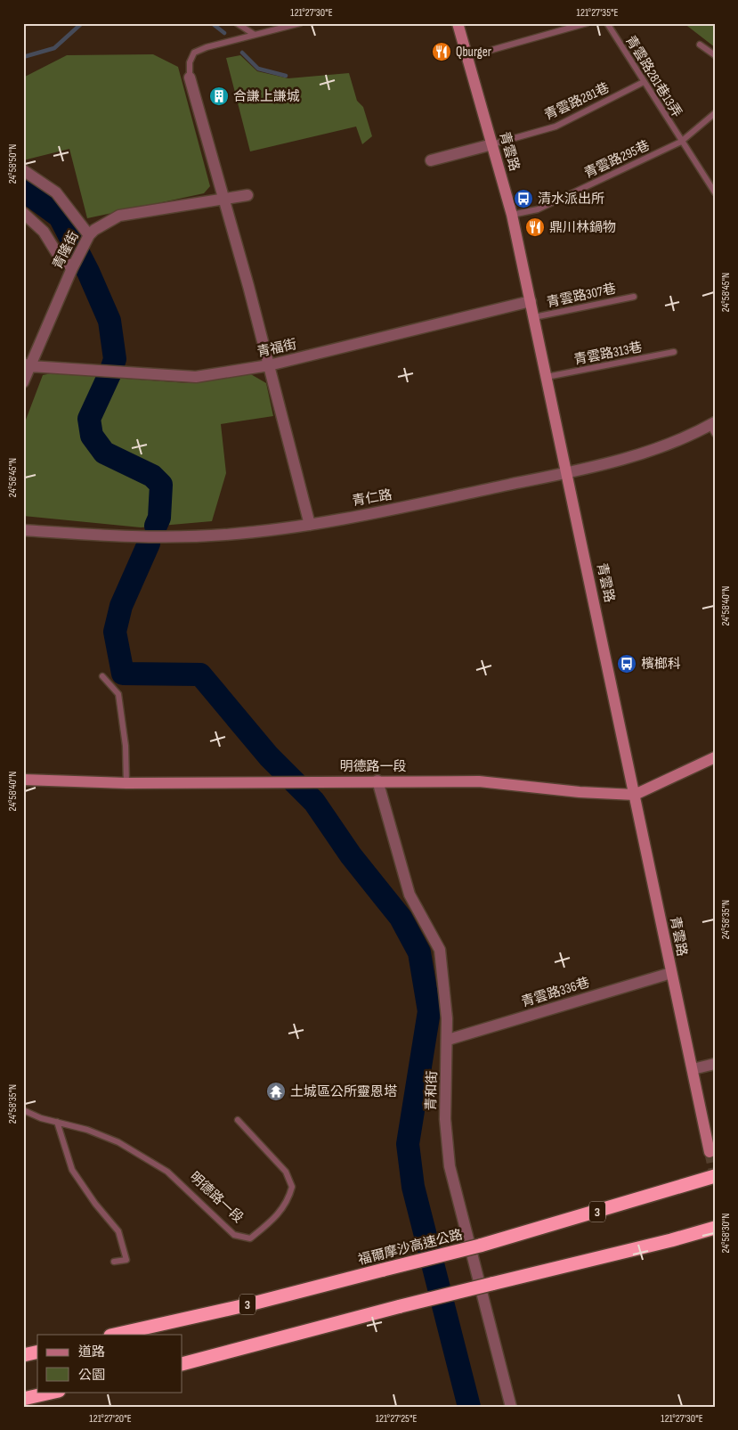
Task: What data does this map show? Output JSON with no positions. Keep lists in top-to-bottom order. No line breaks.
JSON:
{"streets":{"highway":["3","福爾摩沙高速公路"],"street":["青雲路","青隆街","青福街","青仁路","明德路一段","青雲路336巷","青和街"],"lane":["青雲路281巷13弄","青雲路281巷","青雲路295巷","青雲路307巷","青雲路313巷"]},"crossings":[["青雲路281巷13弄","青雲路281巷"],["青雲路281巷13弄","青雲路295巷"],["青雲路281巷","青雲路"],["青雲路","青雲路295巷"],["青雲路","青雲路307巷"],["青雲路","青福街"],["青雲路","青雲路313巷"],["青雲路","青仁路"],["青雲路","明德路一段"],["青雲路","青雲路336巷"],["青隆街","青福街"],["明德路一段","青和街"],["青雲路336巷","青和街"]],"places":{"restaurant":["Qburger","鼎川林鍋物"],"building":["合謙上謙城"],"bus stop":["清水派出所","檳榔科"],"temple":["土城區公所靈恩塔"]},"legend":["道路","公園"],"coordinates":["121°27'30\"E","121°27'35\"E","24°58'50\"N","24°58'45\"N","24°58'40\"N","24°58'35\"N","24°58'30\"N","121°27'20\"E","121°27'25\"E"]}
